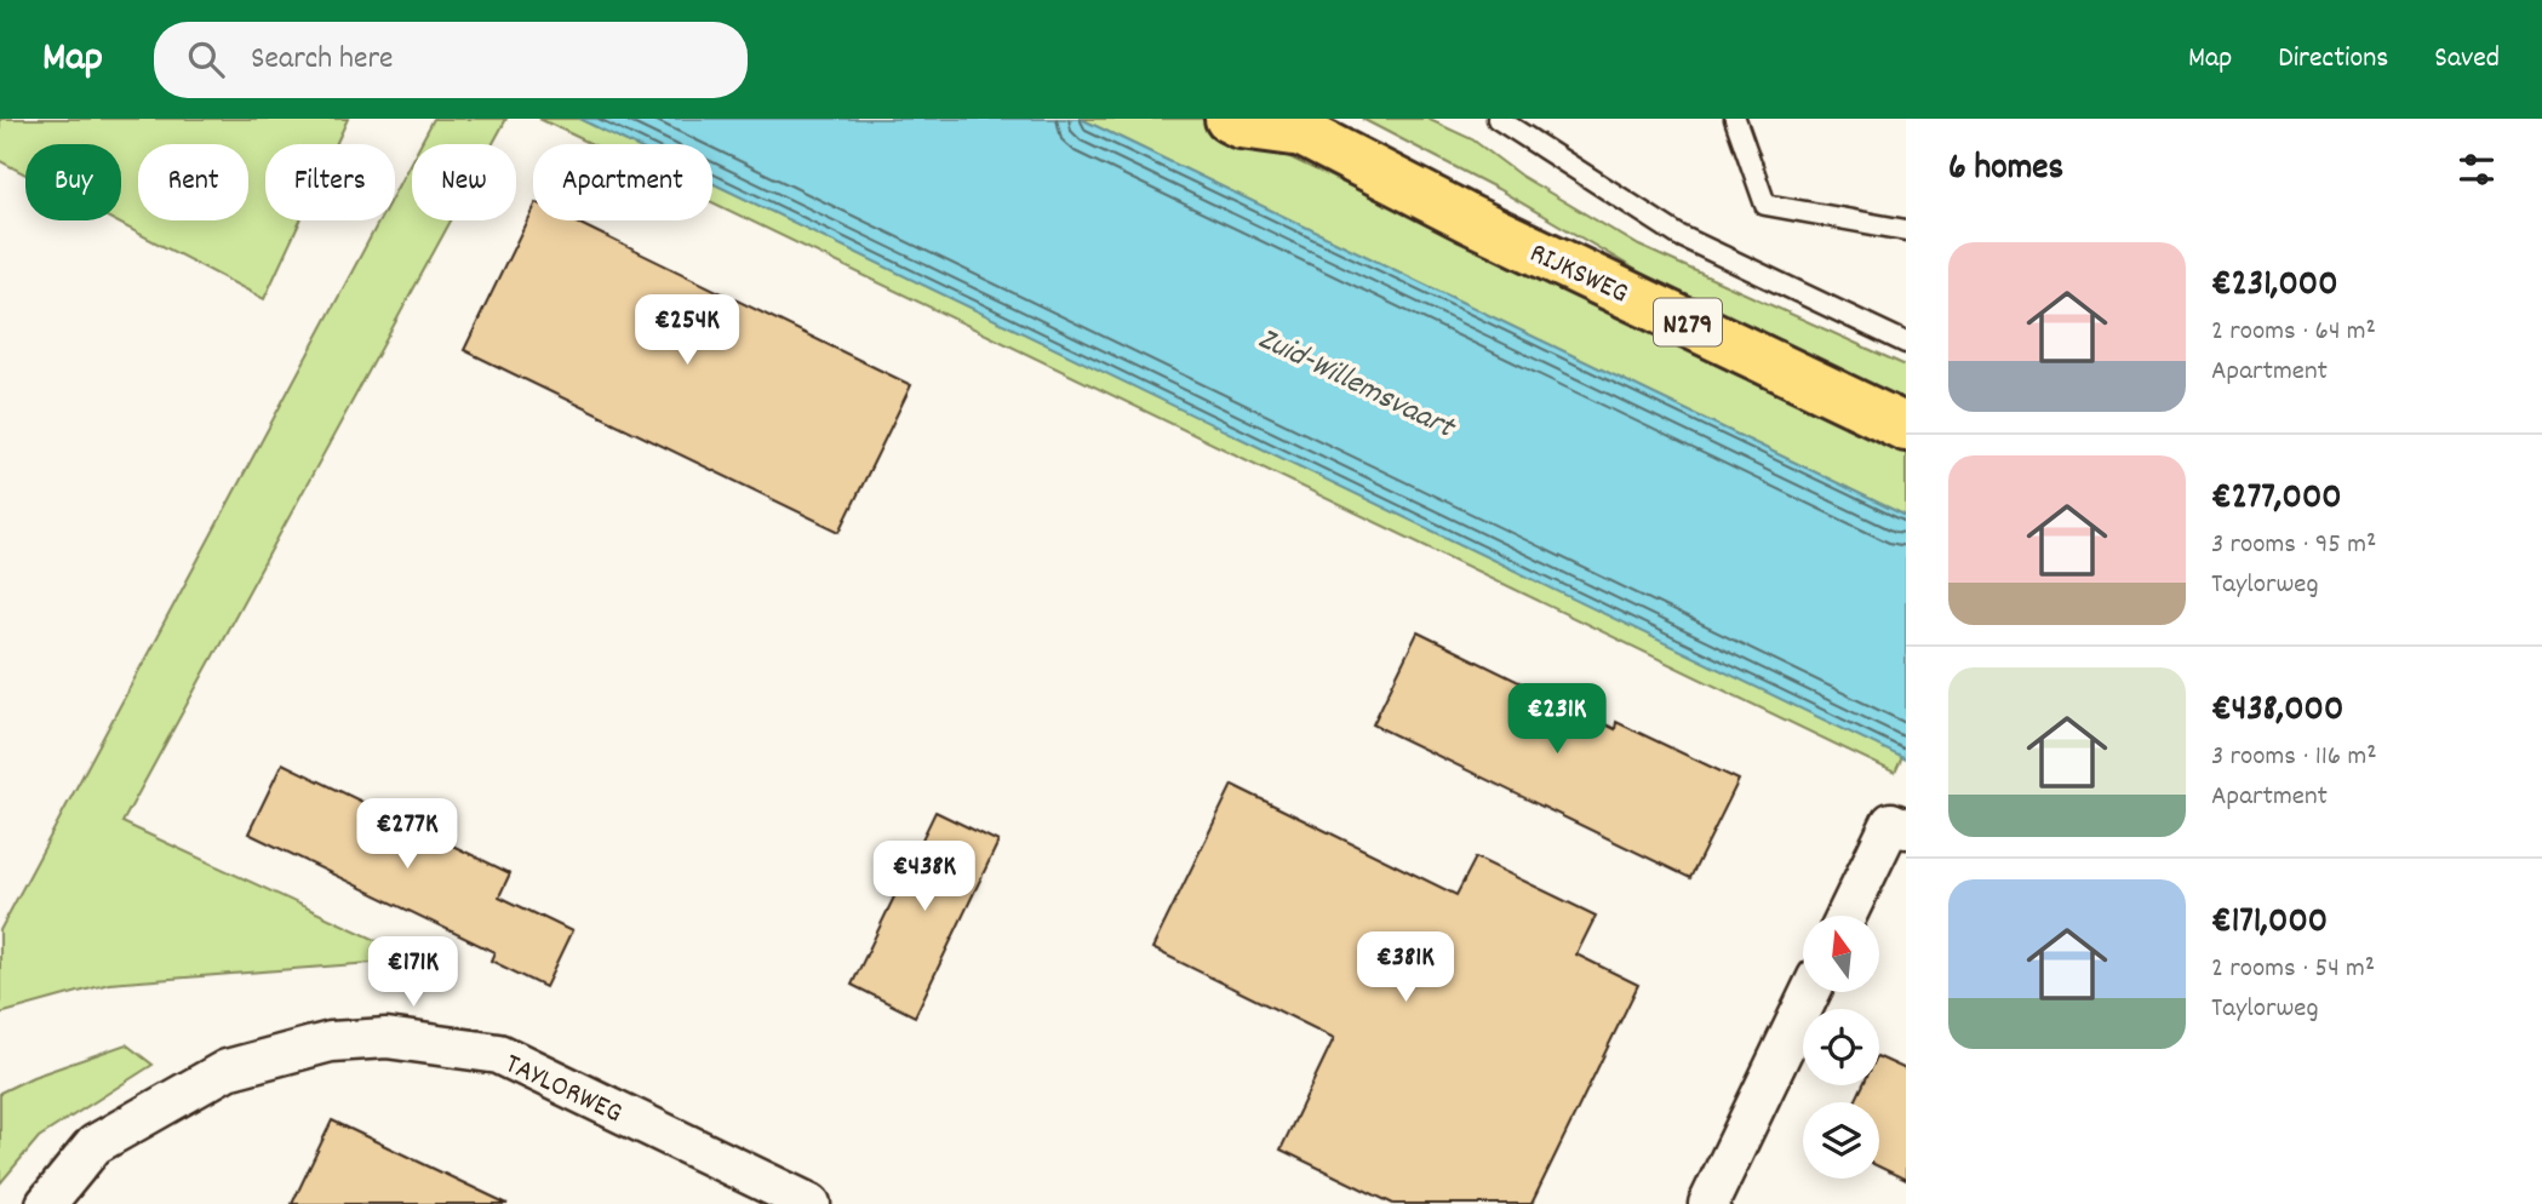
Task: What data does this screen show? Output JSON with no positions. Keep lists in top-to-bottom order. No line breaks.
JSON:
{"streets":{"main road":["RIJKSWEG","N279"],"street":["TAYLORWEG"]},"water":["Zuid-Willemsvaart"],"north":"top","page":{"header":"Map","search":"Search here","nav":["Map","Directions","Saved"],"heading":"6 homes","chip":["Buy","Rent","Filters","New","Apartment"],"list":[{"name":"€231,000","note":"2 rooms · 64 m² · Apartment"},{"name":"€277,000","note":"3 rooms · 95 m² · Taylorweg"},{"name":"€438,000","note":"3 rooms · 116 m² · Apartment"},{"name":"€171,000","note":"2 rooms · 54 m² · Taylorweg"}],"price":["€254K","€231K","€277K","€438K","€381K","€171K"]}}
